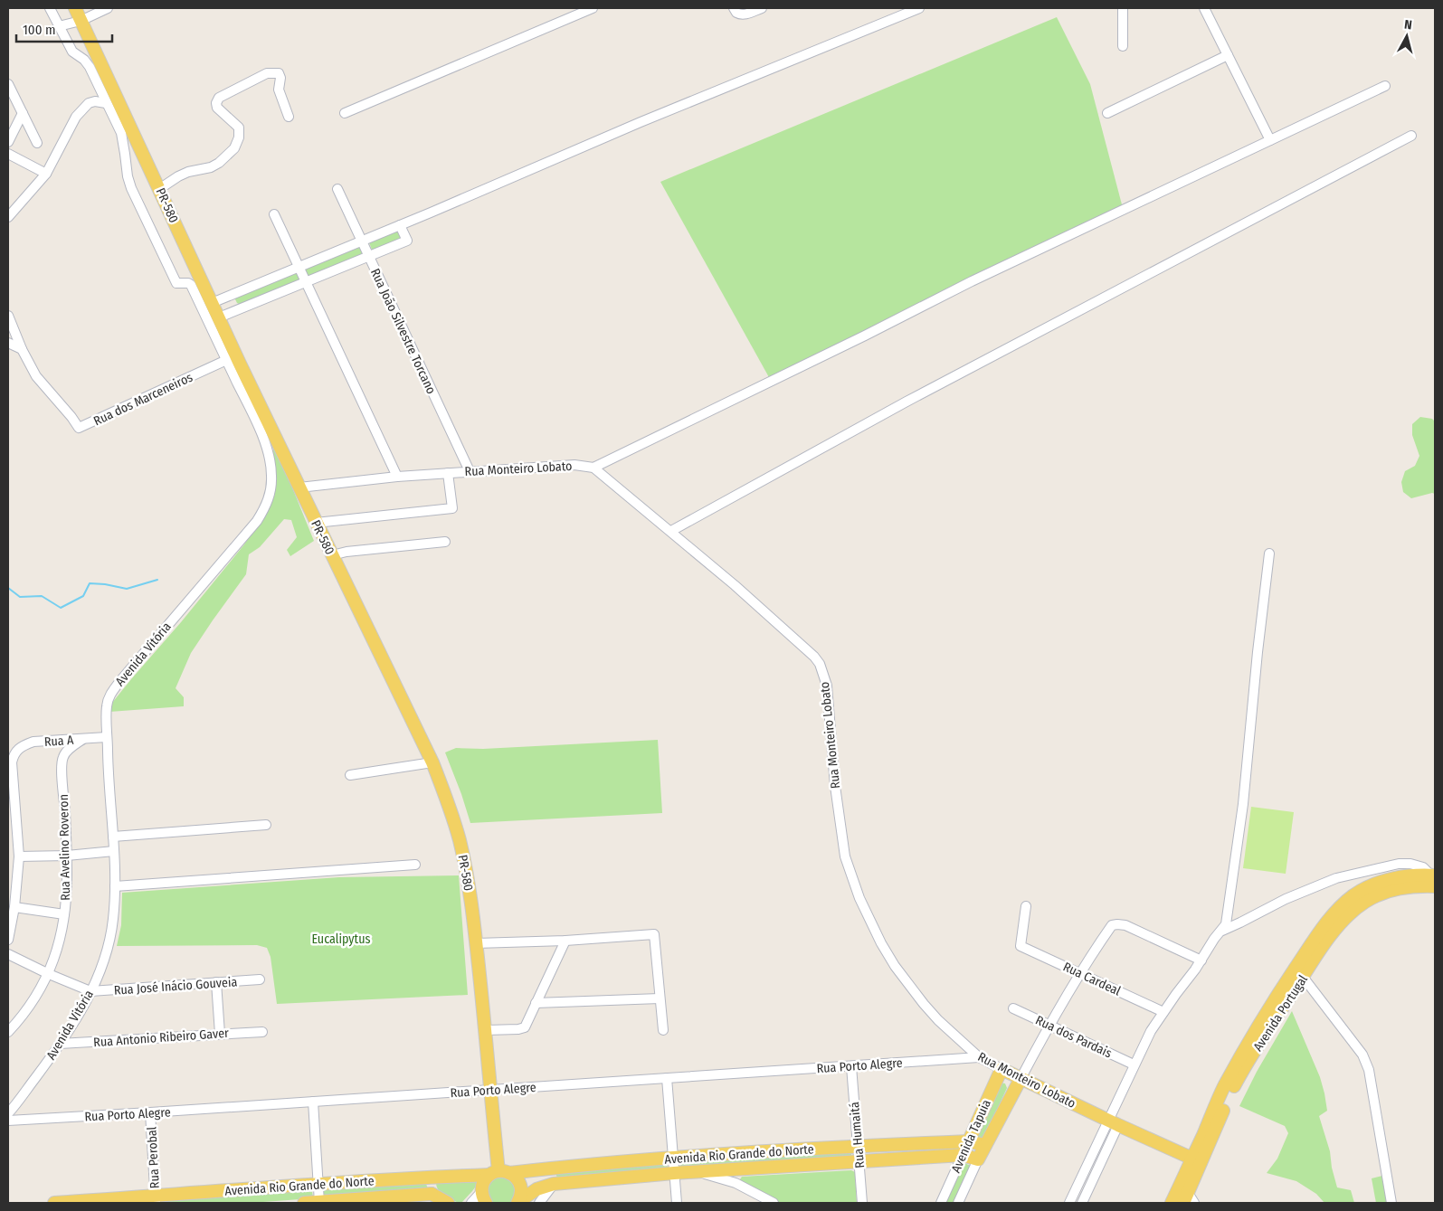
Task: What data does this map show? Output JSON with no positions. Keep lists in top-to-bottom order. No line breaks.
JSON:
{"streets":{"main road":["PR-580","Rua Monteiro Lobato","Avenida Portugal","Avenida Tapuia","Avenida Rio Grande do Norte"],"street":["Rua João Silvestre Torcano","Rua dos Marceneiros","Avenida Vitória","Rua A","Rua Avelino Roveron","Rua Cardeal","Rua José Inácio Gouveia","Rua dos Pardais","Rua Antonio Ribeiro Gaver","Rua Porto Alegre","Rua Humaitá","Rua Perobal"]},"crossings":[["PR-580","Rua dos Marceneiros"],["PR-580","Rua Monteiro Lobato"],["PR-580","Avenida Vitória"],["PR-580","Rua Porto Alegre"],["PR-580","Avenida Rio Grande do Norte"],["Rua João Silvestre Torcano","Rua Monteiro Lobato"],["Rua dos Marceneiros","Avenida Vitória"],["Rua Monteiro Lobato","Avenida Portugal"],["Rua Monteiro Lobato","Rua Porto Alegre"],["Rua Monteiro Lobato","Avenida Tapuia"],["Avenida Vitória","Rua A"],["Avenida Vitória","Rua José Inácio Gouveia"],["Avenida Vitória","Rua Antonio Ribeiro Gaver"],["Rua A","Rua Avelino Roveron"],["Rua Porto Alegre","Rua Humaitá"],["Rua Porto Alegre","Rua Perobal"],["Rua Humaitá","Avenida Rio Grande do Norte"],["Avenida Tapuia","Avenida Rio Grande do Norte"],["Avenida Rio Grande do Norte","Rua Perobal"]],"parks":["Eucalipytus"],"scale_bar":"100 m","north":"top"}
